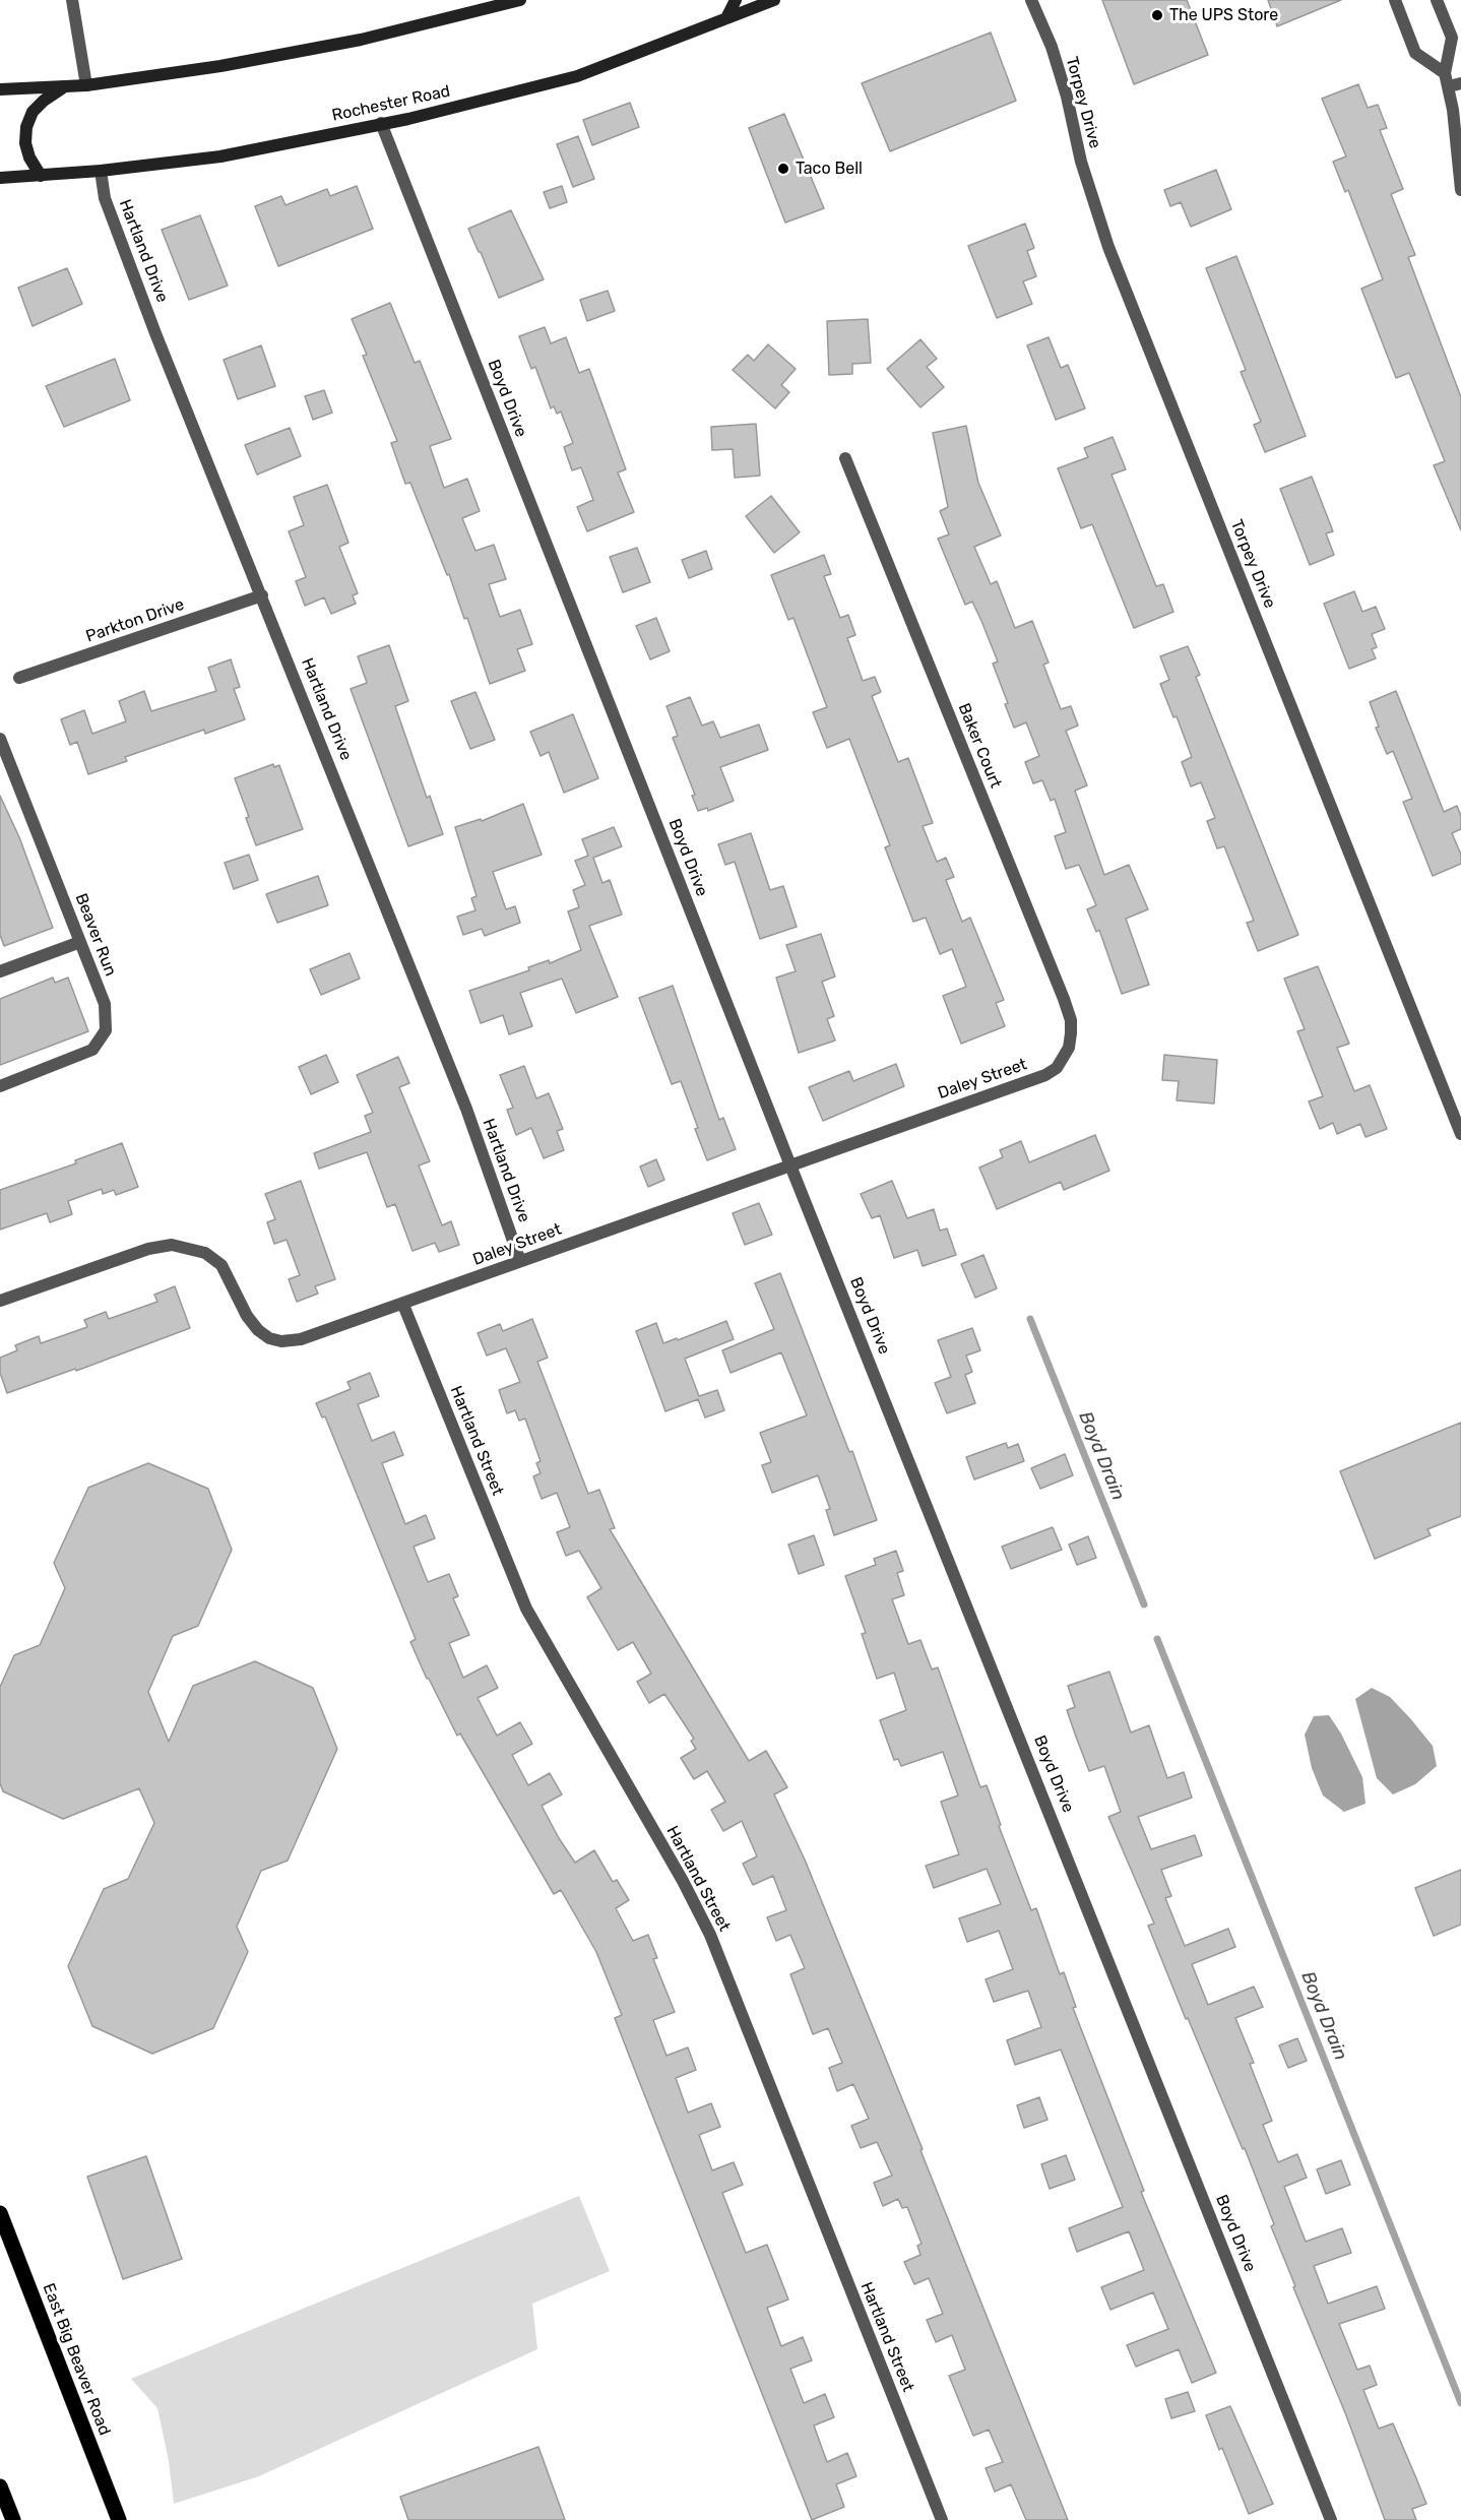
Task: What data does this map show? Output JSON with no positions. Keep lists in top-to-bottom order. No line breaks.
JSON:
{"streets":{"main road":["Rochester Road","East Big Beaver Road"],"street":["Torpey Drive","Hartland Drive","Boyd Drive","Parkton Drive","Baker Court","Beaver Run","Daley Street","Hartland Street"]},"crossings":[["Rochester Road","Hartland Drive"],["Rochester Road","Boyd Drive"],["Hartland Drive","Parkton Drive"],["Hartland Drive","Daley Street"],["Boyd Drive","Daley Street"],["Baker Court","Daley Street"],["Daley Street","Hartland Street"]],"water":["Boyd Drain"],"places":["The UPS Store","Taco Bell"]}
